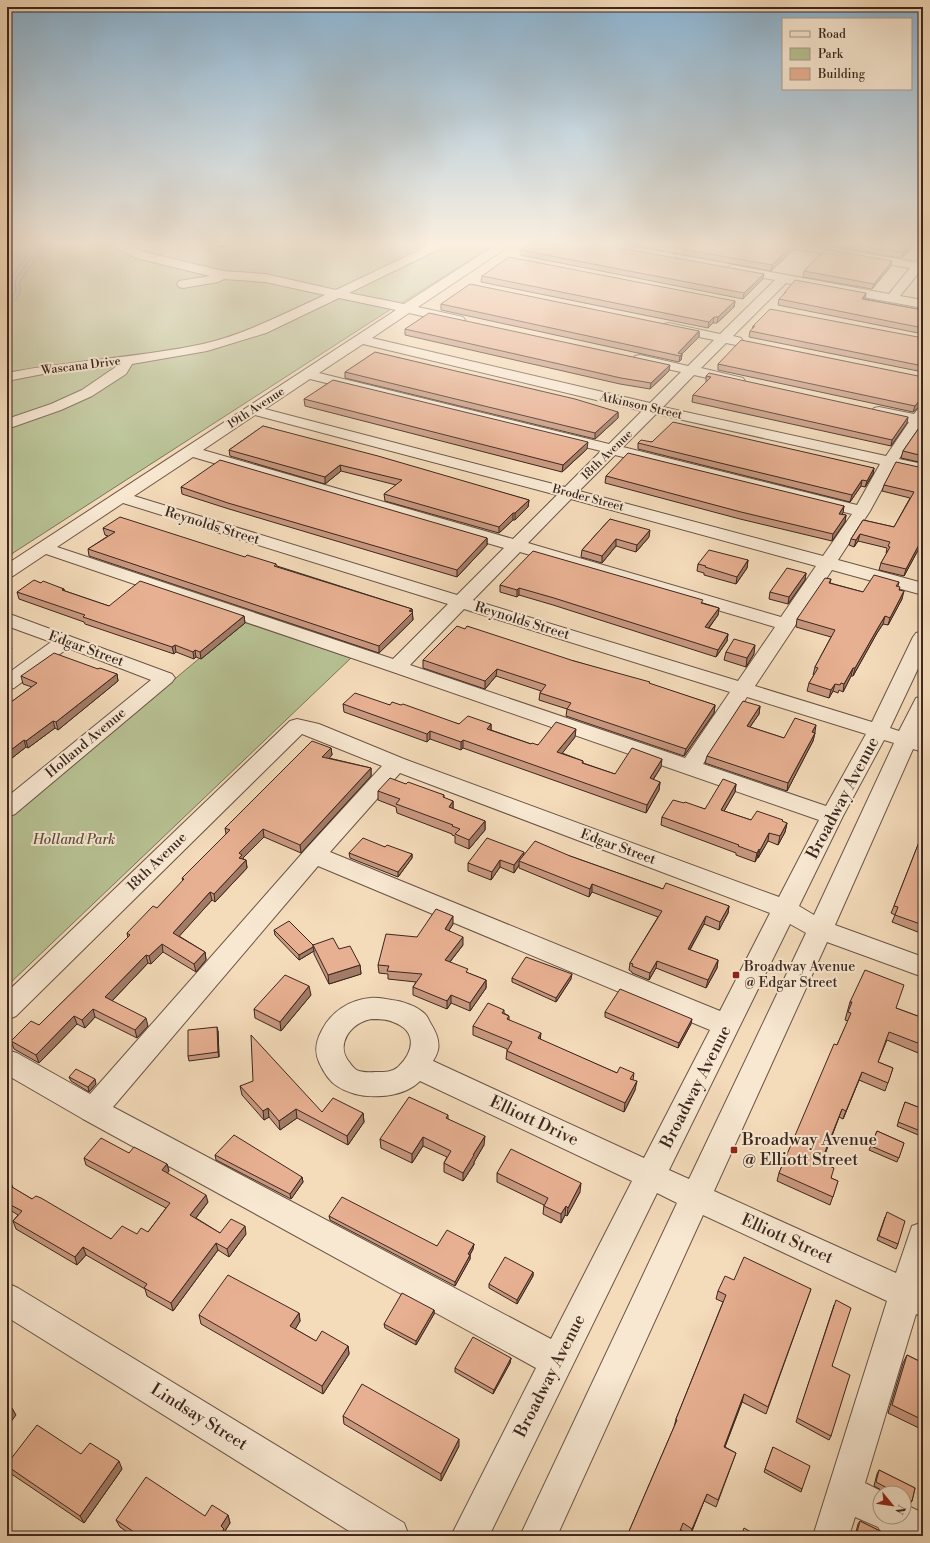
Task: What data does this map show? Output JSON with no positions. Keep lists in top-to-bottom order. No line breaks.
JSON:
{"streets":{"street":["Wascana Drive","Atkinson Street","19th Avenue","18th Avenue","Broder Street","Reynolds Street","Edgar Street","Holland Avenue","Broadway Avenue","Elliott Drive","Elliott Street","Lindsay Street"]},"crossings":[["Atkinson Street","19th Avenue"],["Atkinson Street","18th Avenue"],["19th Avenue","Broder Street"],["19th Avenue","Reynolds Street"],["18th Avenue","Broder Street"],["18th Avenue","Reynolds Street"],["18th Avenue","Edgar Street"],["Reynolds Street","Broadway Avenue"],["Edgar Street","Holland Avenue"],["Edgar Street","Broadway Avenue"],["Broadway Avenue","Elliott Drive"],["Broadway Avenue","Elliott Street"],["Elliott Drive","Elliott Street"]],"parks":["Holland Park"],"places":{"transit":["Broadway Avenue @ Edgar Street","Broadway Avenue @ Elliott Street"]},"legend":["Road","Park","Building"],"north":"bottom right"}
